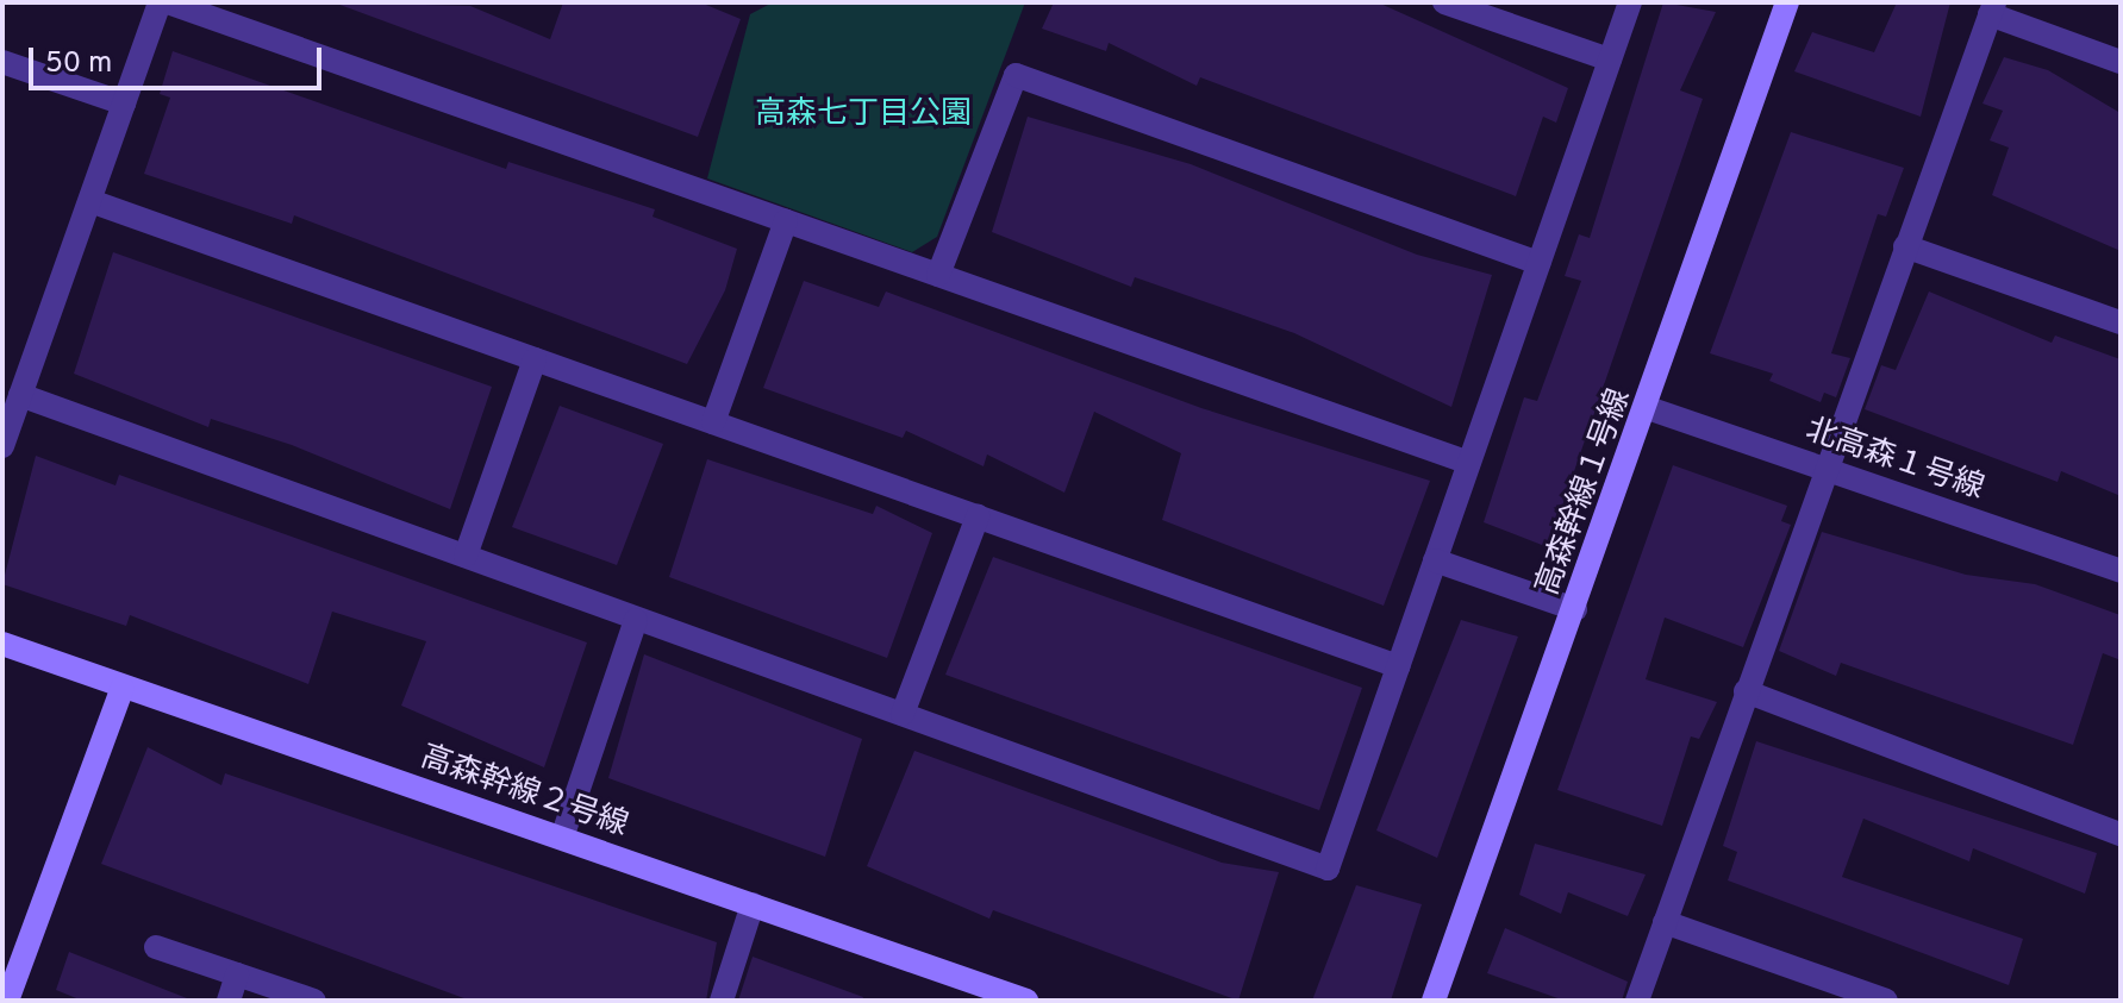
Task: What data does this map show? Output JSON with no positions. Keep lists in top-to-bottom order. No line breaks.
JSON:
{"streets":{"street":["北高森１号線","高森幹線１号線","高森幹線２号線"]},"crossings":[["北高森１号線","高森幹線１号線"]],"parks":["高森七丁目公園"],"scale_bar":"50 m"}
